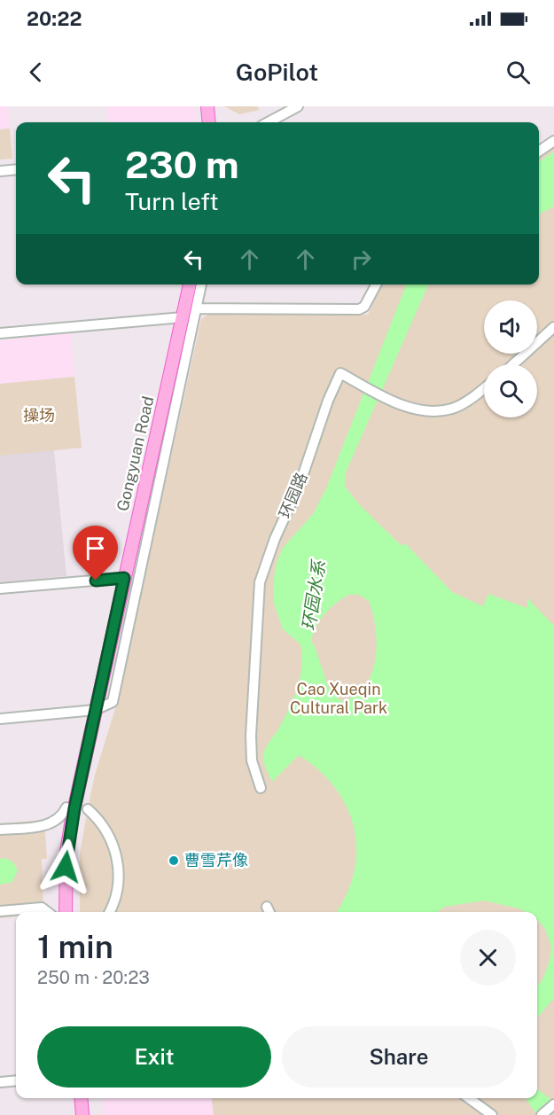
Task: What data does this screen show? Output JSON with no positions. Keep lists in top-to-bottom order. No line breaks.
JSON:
{"streets":{"main road":["Gongyuan Road"],"street":["环园路"]},"water":["环园水系"],"parks":["操场","Cao Xueqin Cultural Park"],"places":["曹雪芹像"],"page":{"status":"20:22","header":"GoPilot","turn":["230 m","Turn left"],"heading":["1 min","250 m · 20:23"],"buttons":["Exit","Share"]}}
